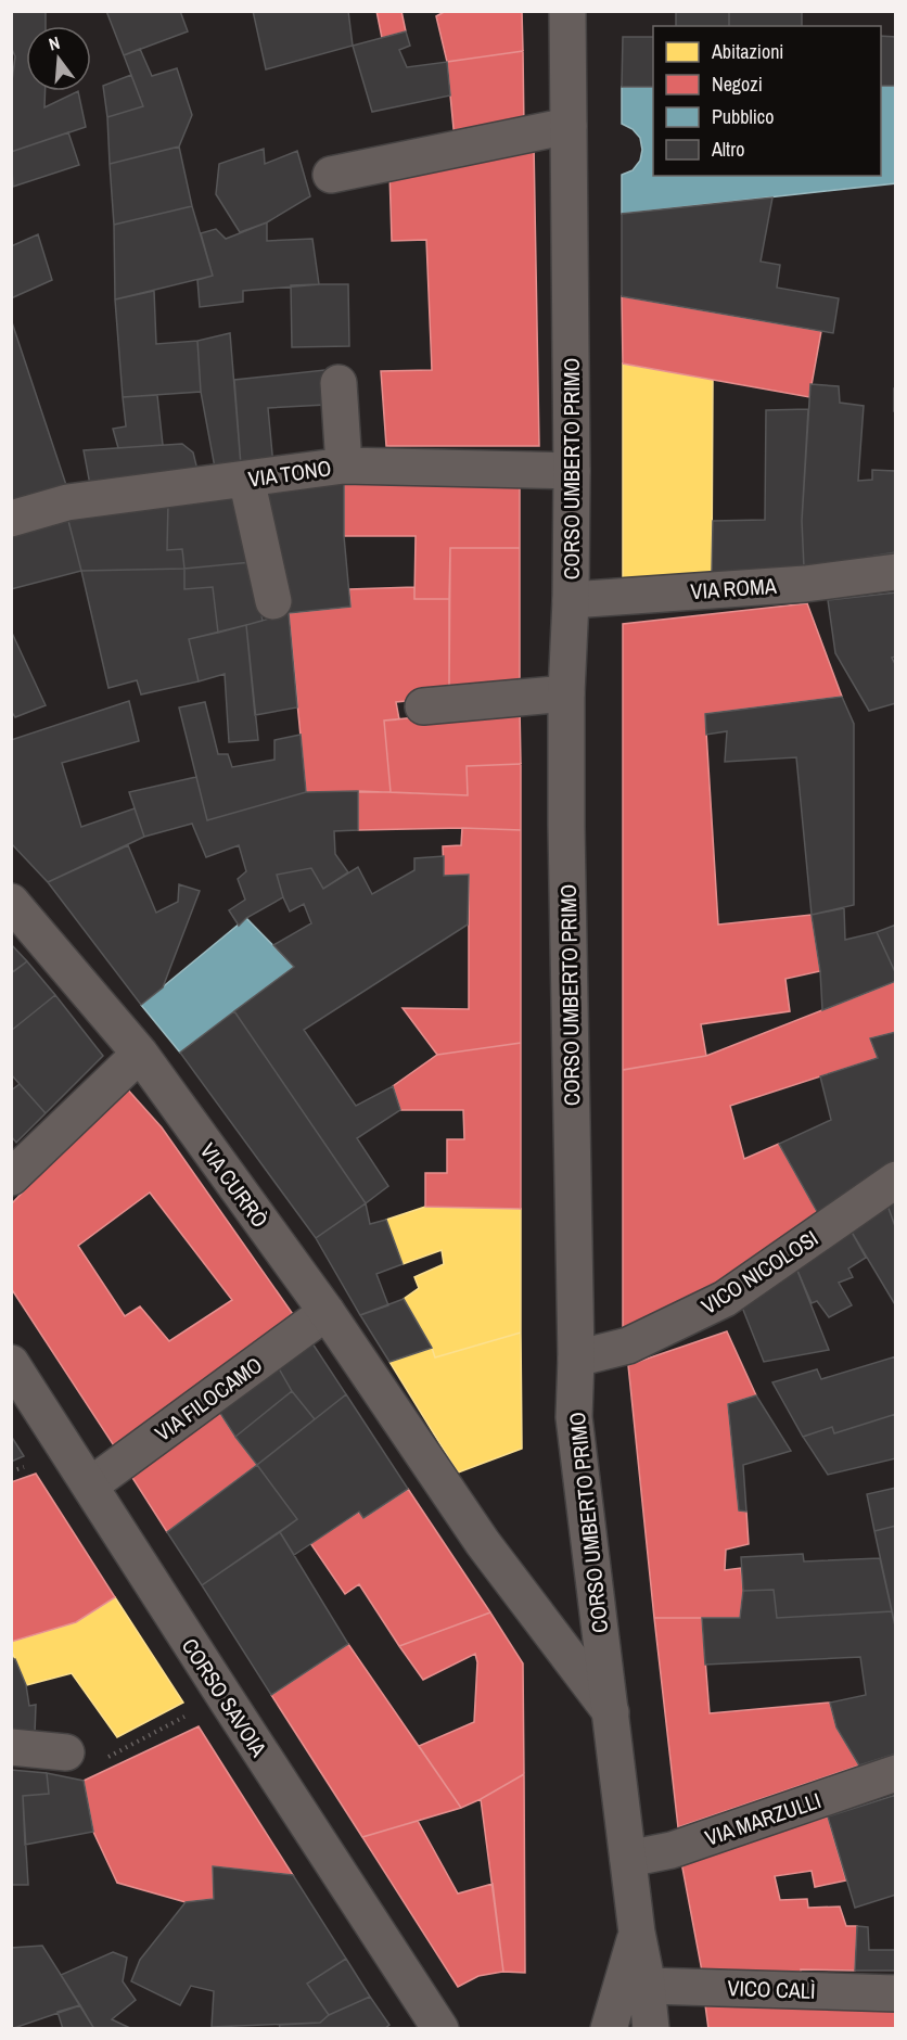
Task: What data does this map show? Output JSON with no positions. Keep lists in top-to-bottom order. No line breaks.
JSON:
{"streets":{"street":["CORSO UMBERTO PRIMO","VIA TONO","VIA ROMA","VIA CURRÒ","VICO NICOLOSI","VIA FILOCAMO","CORSO SAVOIA","VIA MARZULLI","VICO CALÌ"]},"crossings":[["CORSO UMBERTO PRIMO","VIA TONO"],["CORSO UMBERTO PRIMO","VIA ROMA"],["CORSO UMBERTO PRIMO","VIA CURRÒ"],["CORSO UMBERTO PRIMO","VICO NICOLOSI"],["CORSO UMBERTO PRIMO","VIA MARZULLI"],["CORSO UMBERTO PRIMO","VICO CALÌ"],["VIA CURRÒ","VIA FILOCAMO"],["VIA FILOCAMO","CORSO SAVOIA"]],"legend":["Abitazioni","Negozi","Pubblico","Altro"],"north":"top"}
